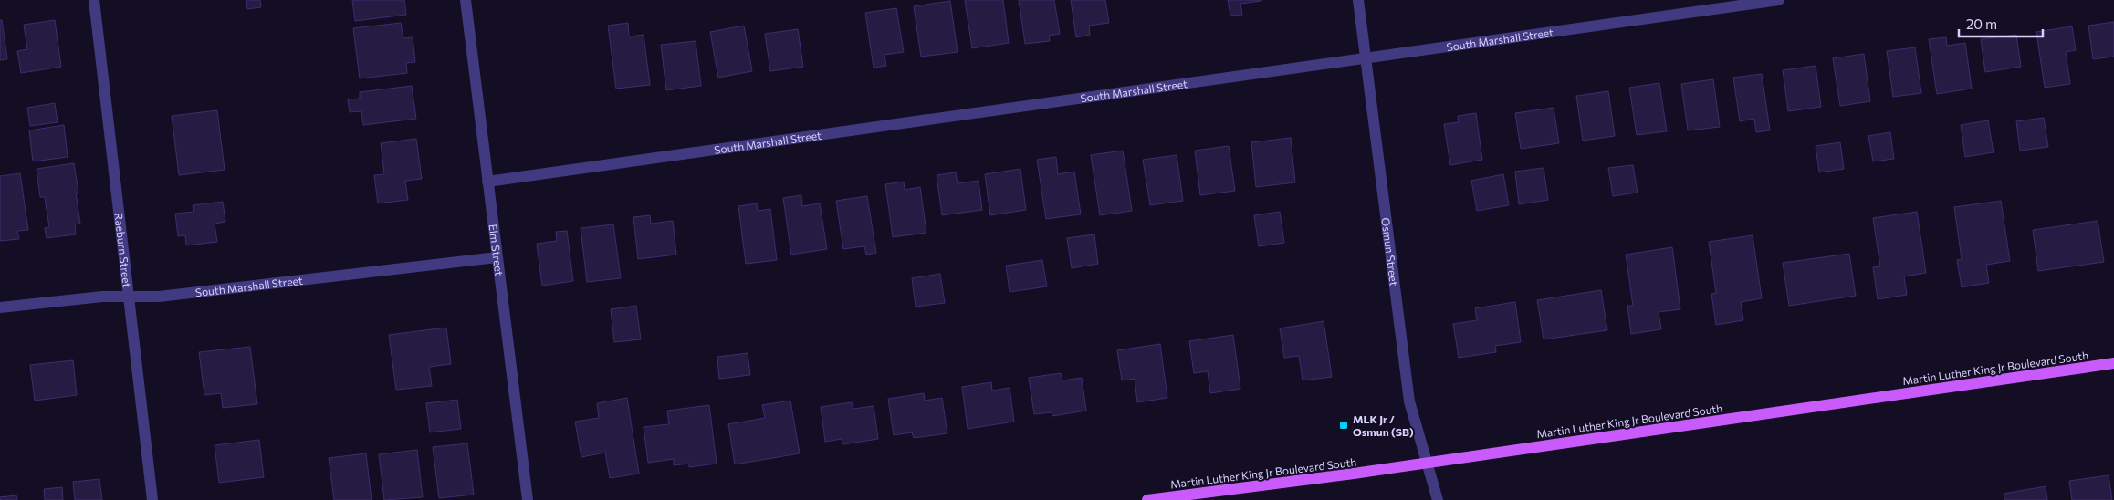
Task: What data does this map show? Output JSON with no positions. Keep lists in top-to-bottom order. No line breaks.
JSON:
{"streets":{"main road":["Martin Luther King Jr Boulevard South"],"street":["South Marshall Street","Raeburn Street","Elm Street","Osmun Street"]},"crossings":[["South Marshall Street","Raeburn Street"],["South Marshall Street","Elm Street"],["South Marshall Street","Osmun Street"],["Osmun Street","Martin Luther King Jr Boulevard South"]],"places":{"transit":["MLK Jr / Osmun (SB)"]},"scale_bar":"20 m"}
